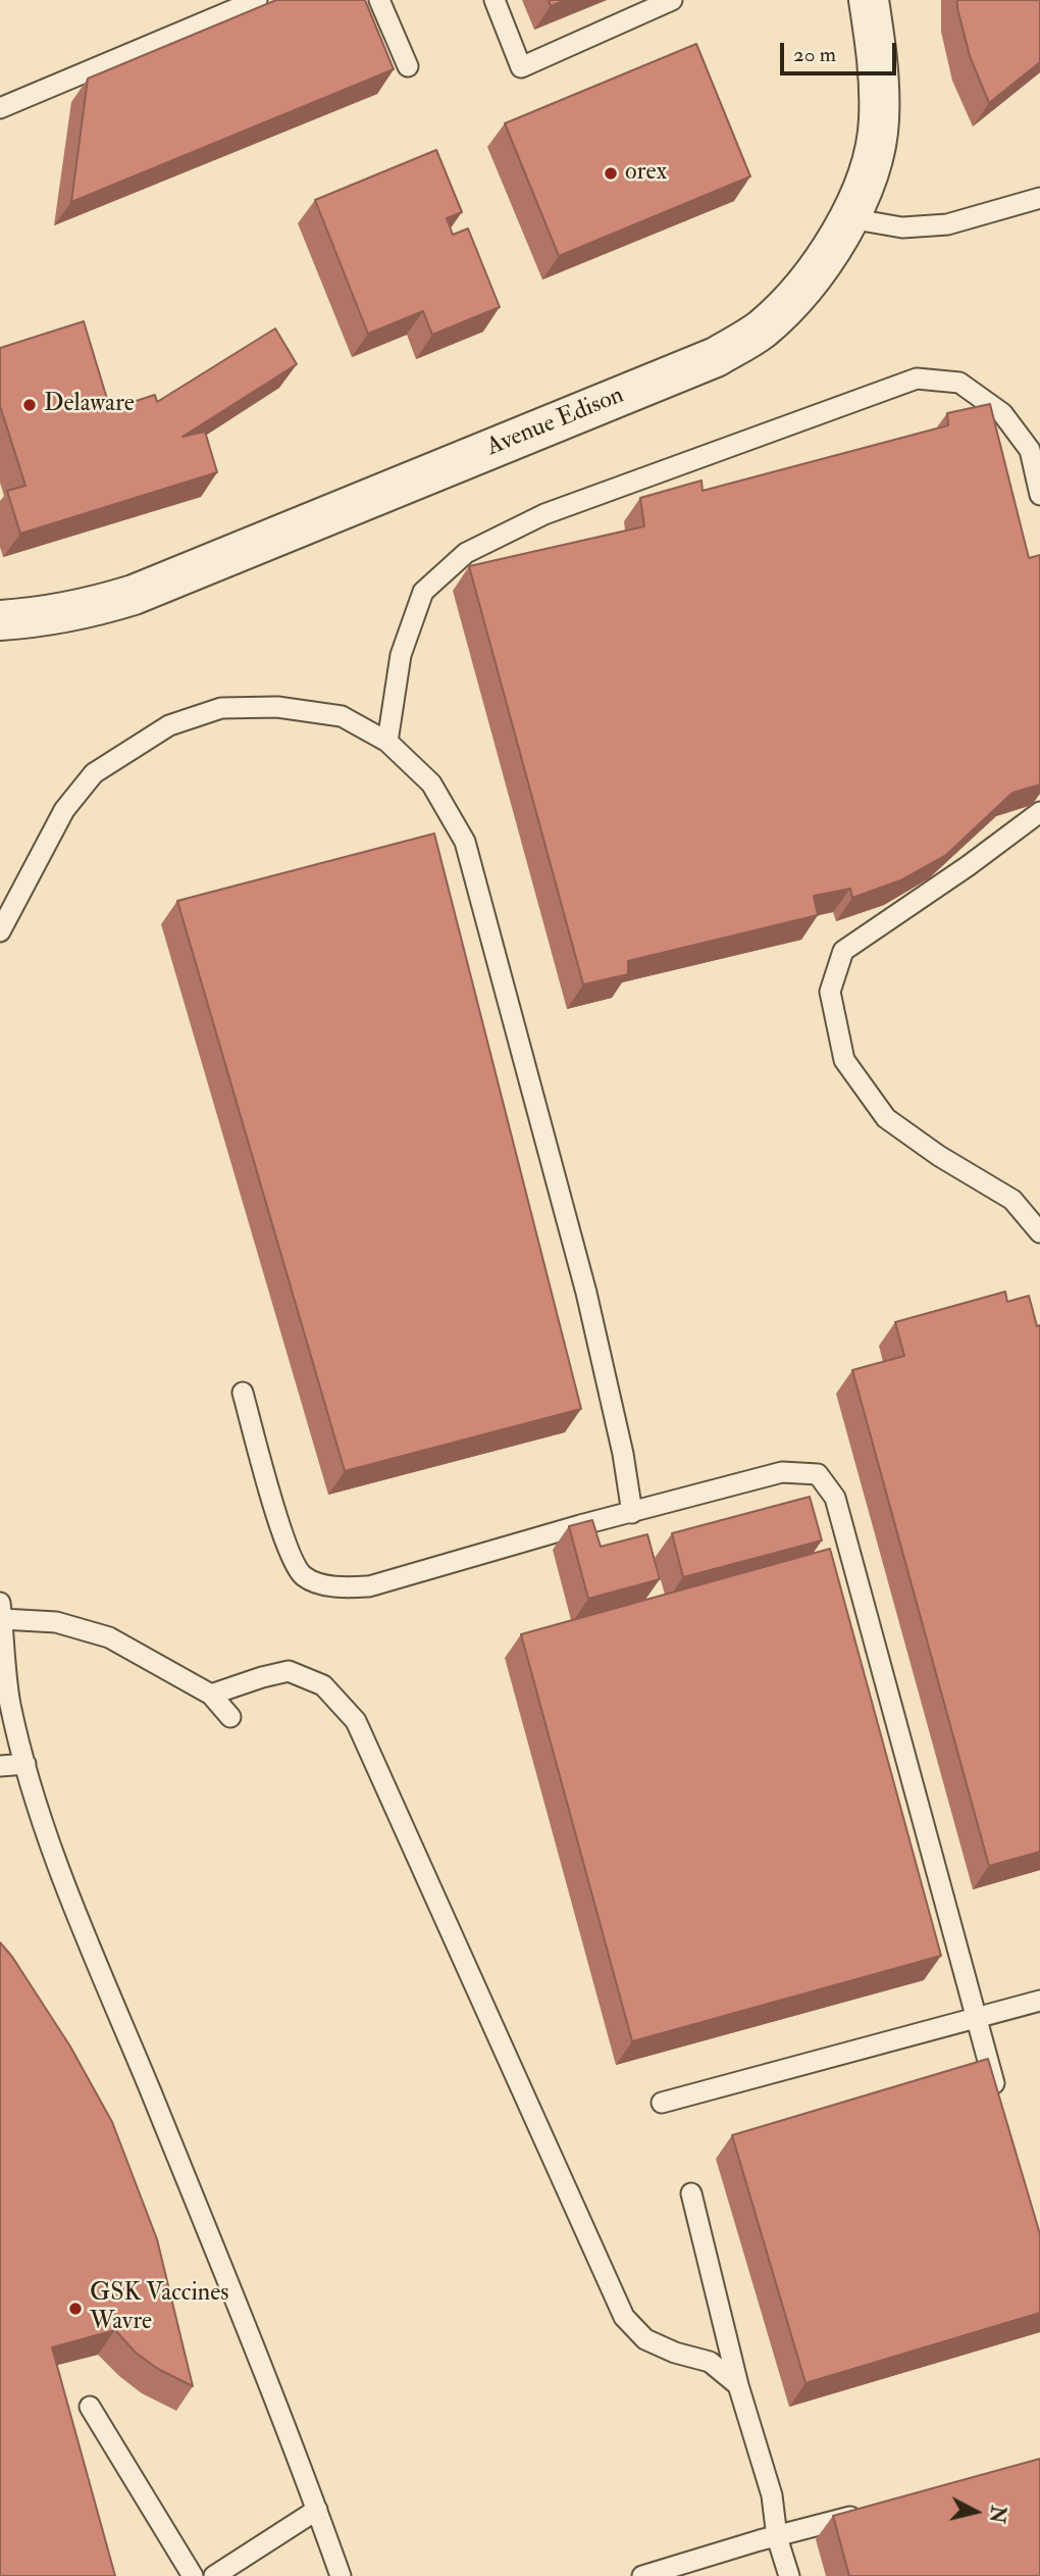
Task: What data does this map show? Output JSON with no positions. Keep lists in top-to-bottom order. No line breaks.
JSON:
{"streets":{"street":["Avenue Edison"]},"places":["orex","Delaware","GSK Vaccines Wavre"],"scale_bar":"20 m","north":"right"}
